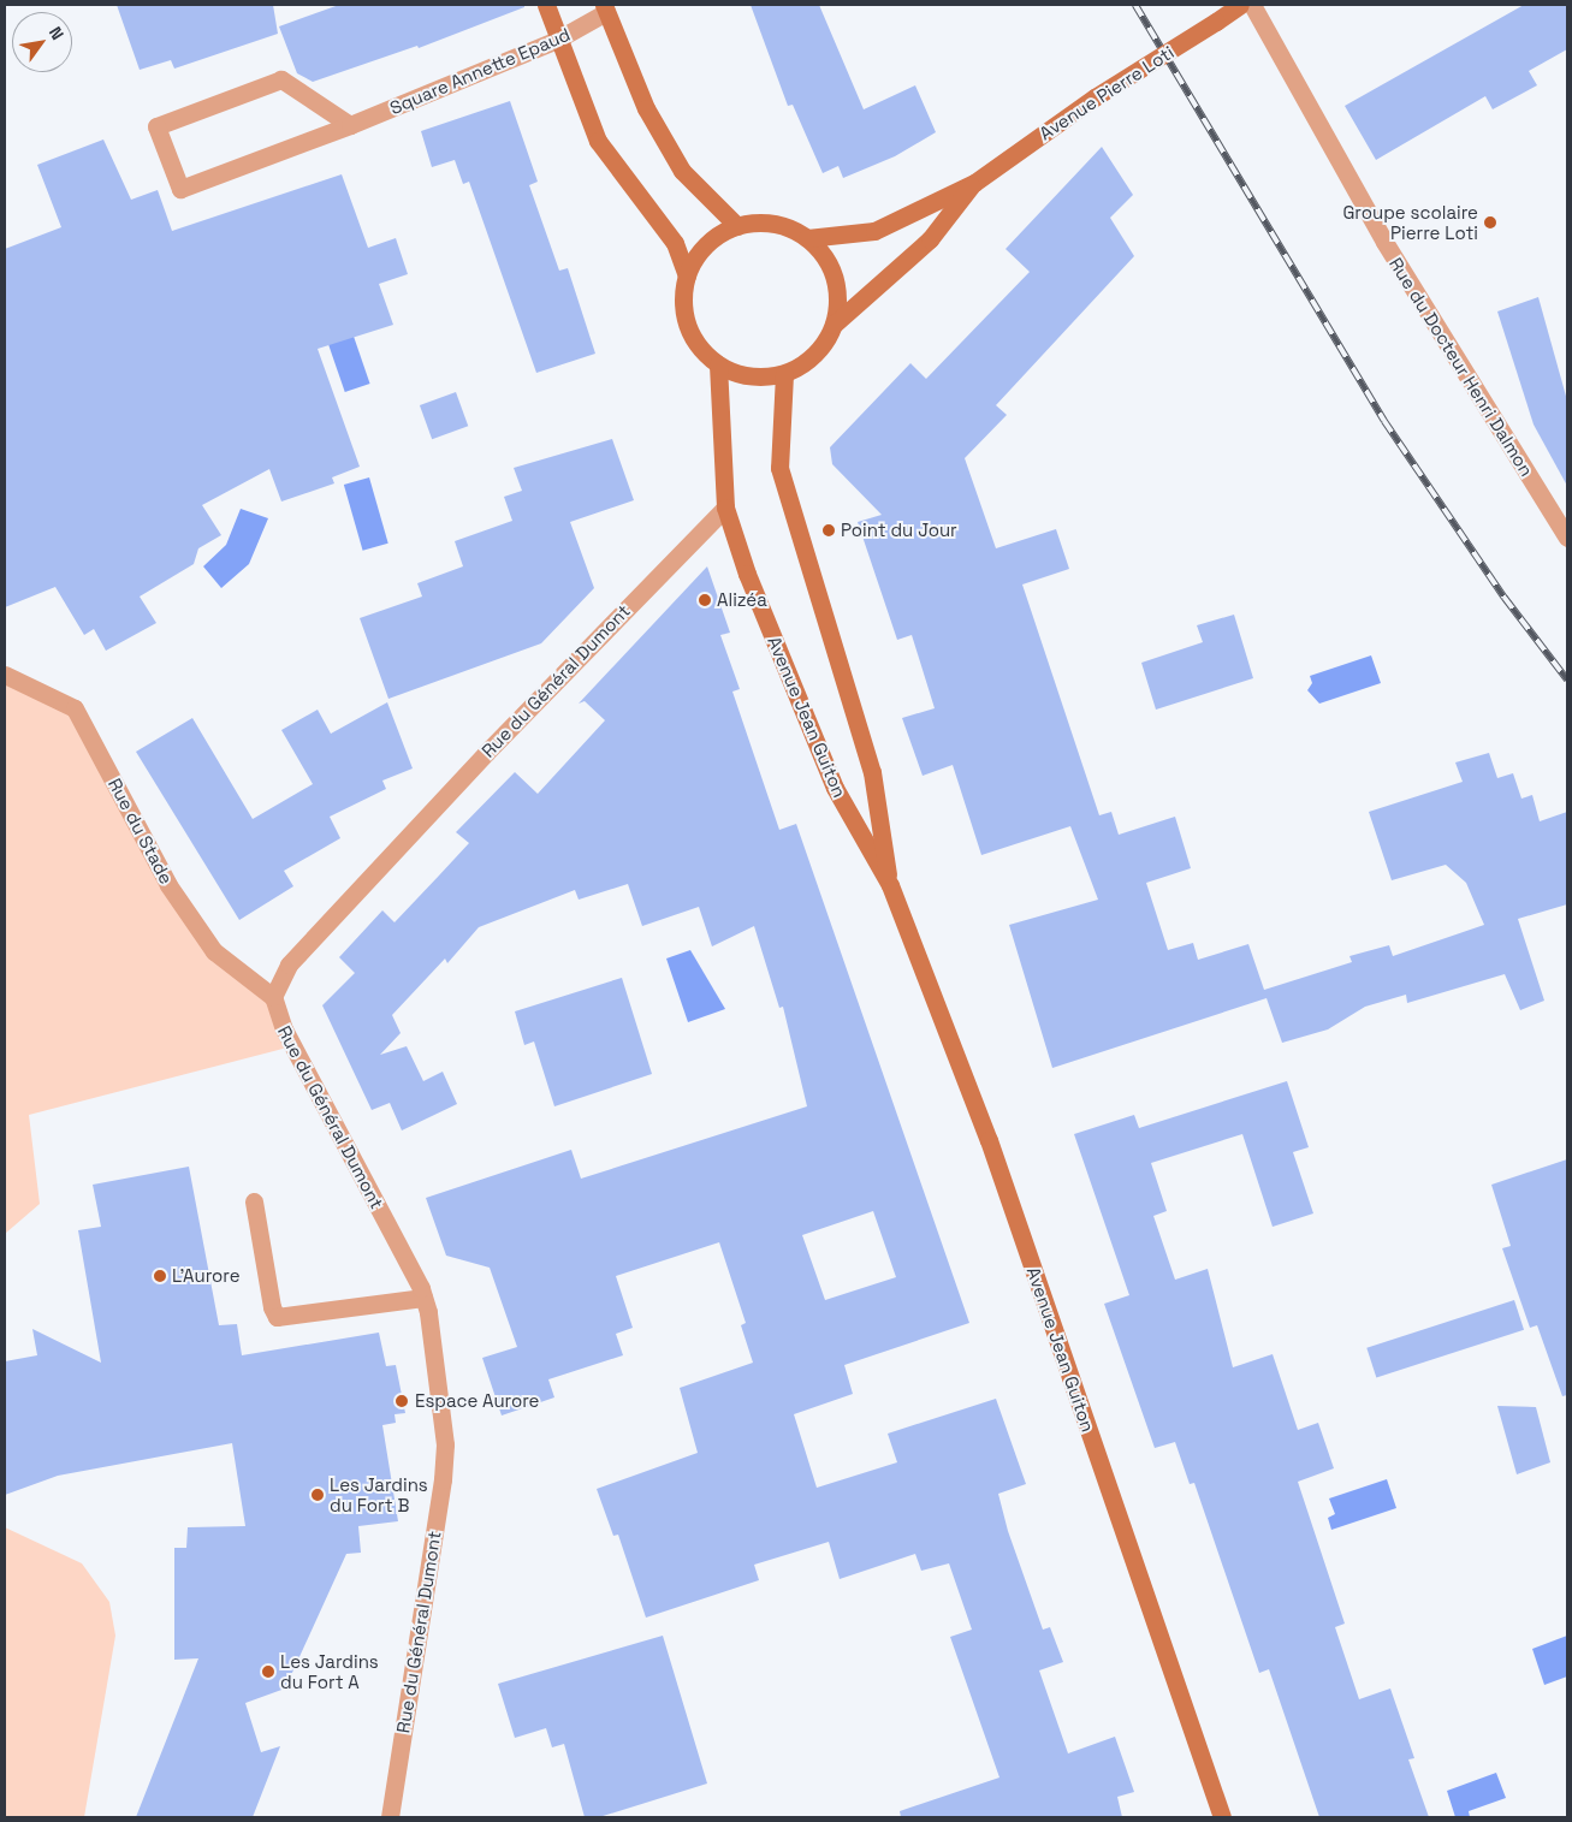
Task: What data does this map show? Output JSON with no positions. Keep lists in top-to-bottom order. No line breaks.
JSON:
{"streets":{"main road":["Avenue Pierre Loti","Avenue Jean Guiton"],"street":["Square Annette Epaud","Rue du Docteur Henri Dalmon","Rue du Général Dumont","Rue du Stade"]},"crossings":[["Avenue Pierre Loti","Avenue Jean Guiton"],["Rue du Général Dumont","Avenue Jean Guiton"],["Rue du Général Dumont","Rue du Stade"]],"places":["Groupe scolaire Pierre Loti","Point du Jour","Alizéa","L'Aurore","Espace Aurore","Les Jardins du Fort B","Les Jardins du Fort A"],"north":"top right"}
